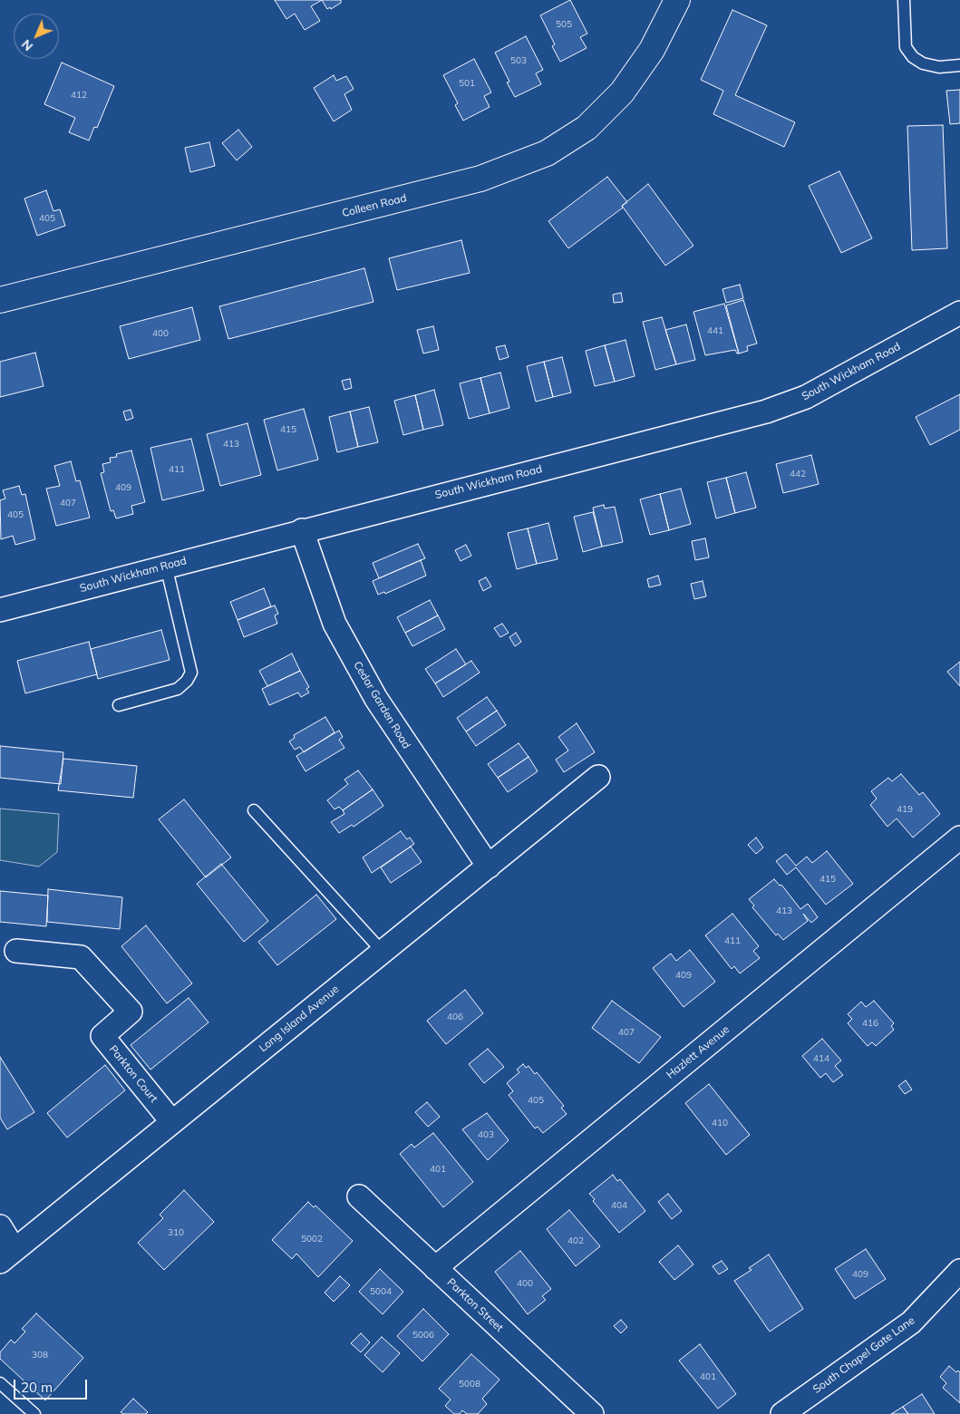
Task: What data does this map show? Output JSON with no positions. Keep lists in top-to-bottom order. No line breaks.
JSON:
{"streets":{"street":["Colleen Road","South Wickham Road","Cedar Garden Road","Long Island Avenue","Hazlett Avenue","Parkton Court","Parkton Street","South Chapel Gate Lane"]},"crossings":[["South Wickham Road","Cedar Garden Road"],["Cedar Garden Road","Long Island Avenue"],["Long Island Avenue","Parkton Court"],["Hazlett Avenue","Parkton Street"]],"house_numbers":["505","503","501","412","405","441","400","415","413","411","442","409","407","405","419","415","413","411","409","406","416","407","414","405","410","403","401","404","310","5002","402","409","400","5004","5006","308","401","5008"],"scale_bar":"20 m","north":"bottom left"}
